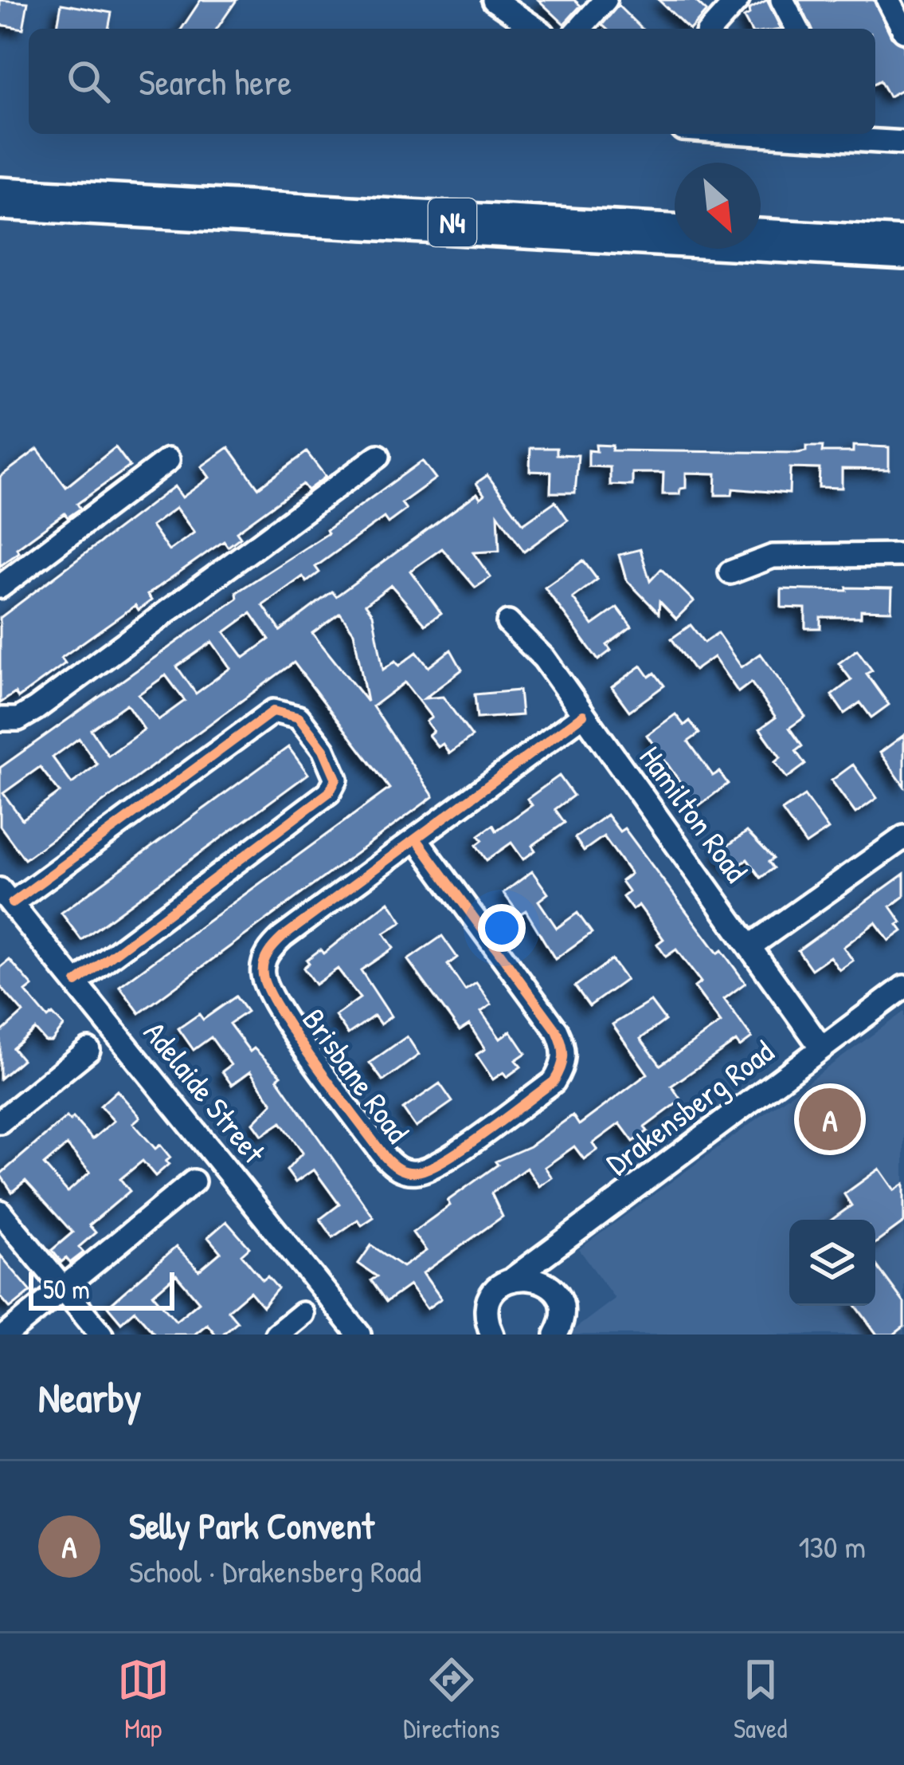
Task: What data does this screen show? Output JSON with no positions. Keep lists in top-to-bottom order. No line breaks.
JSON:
{"streets":{"highway":["N4"],"street":["Hamilton Road","Brisbane Road","Adelaide Street","Drakensberg Road"]},"crossings":[["Hamilton Road","Brisbane Road"],["Hamilton Road","Drakensberg Road"]],"scale_bar":"50 m","north":"bottom right","page":{"search":"Search here","pins":"A","scale":"50 m","heading":"Nearby","list":[{"mark":"A","name":"Selly Park Convent","note":"School · Drakensberg Road","value":"130 m"}],"nav":["Map","Directions","Saved"]}}
